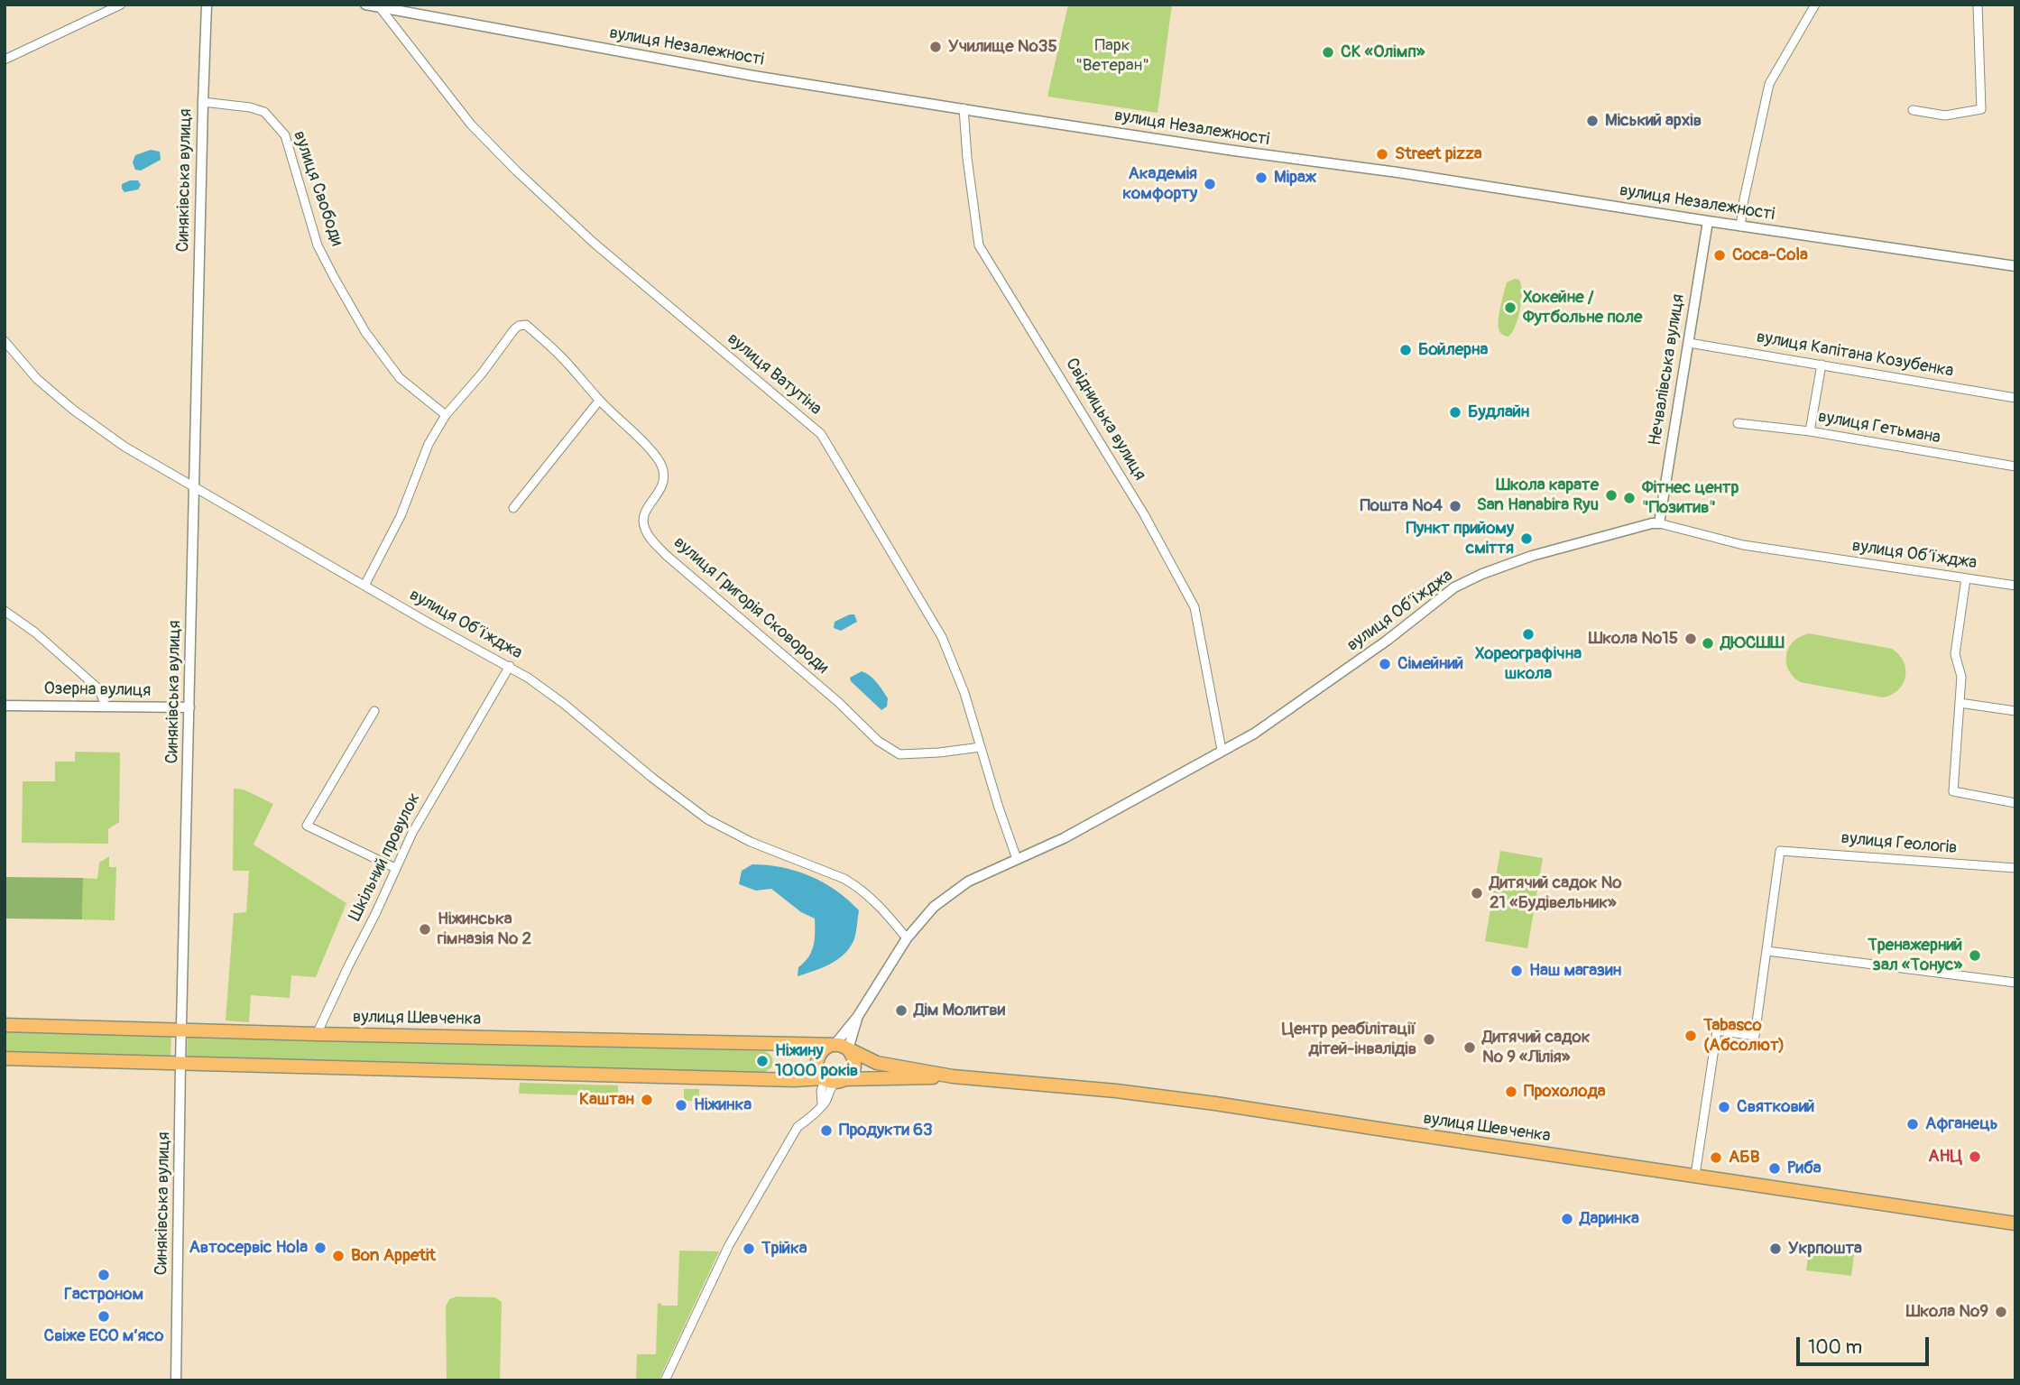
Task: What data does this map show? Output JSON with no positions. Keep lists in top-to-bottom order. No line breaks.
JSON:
{"streets":{"main road":["вулиця Шевченка"],"street":["вулиця Незалежності","Синяківська вулиця","вулиця Свободи","вулиця Капітана Козубенка","Нечвалівська вулиця","вулиця Ватутіна","Свідницька вулиця","вулиця Гетьмана","вулиця Обʼїжджа","вулиця Григорія Сковороди","Озерна вулиця","вулиця Геологів","Шкільний провулок"]},"crossings":[["вулиця Незалежності","Нечвалівська вулиця"],["вулиця Незалежності","вулиця Ватутіна"],["вулиця Незалежності","Свідницька вулиця"],["Синяківська вулиця","вулиця Свободи"],["Синяківська вулиця","вулиця Обʼїжджа"],["Синяківська вулиця","Озерна вулиця"],["Синяківська вулиця","вулиця Шевченка"],["вулиця Свободи","вулиця Григорія Сковороди"],["вулиця Капітана Козубенка","Нечвалівська вулиця"],["Нечвалівська вулиця","вулиця Обʼїжджа"],["вулиця Ватутіна","вулиця Обʼїжджа"],["вулиця Ватутіна","вулиця Григорія Сковороди"],["Свідницька вулиця","вулиця Обʼїжджа"],["вулиця Обʼїжджа","вулиця Григорія Сковороди"],["вулиця Обʼїжджа","Шкільний провулок"],["вулиця Обʼїжджа","вулиця Шевченка"],["Шкільний провулок","вулиця Шевченка"]],"parks":["Парк \"Ветеран\""],"places":["Училище №35","СК «Олімп»","Міський архів","Street pizza","Міраж","Академія комфорту","Coca-Cola","Хокейне / Футбольне поле","Бойлерна","Будлайн","Школа карате San Hanabira Ryu","Фітнес центр \"Позитив\"","Пошта №4","Пункт прийому сміття","Хореографічна школа","Школа №15","ДЮСШШ","Сімейний","Дитячий садок № 21 «Будівельник»","Ніжинська гімназія № 2","Тренажерний зал «Тонус»","Наш магазин","Дім Молитви","Tabasco (Абсолют)","Центр реабілітації дітей-інвалідів","Дитячий садок № 9 «Лілія»","Ніжину 1000 років","Прохолода","Каштан","Ніжинка","Святковий","Афганець","Продукти 63","АНЦ","АБВ","Риба","Даринка","Автосервіс Hola","Трійка","Укрпошта","Bon Appetit","Гастроном","Школа №9","Свіже ECO м’ясо"],"scale_bar":"100 m"}
